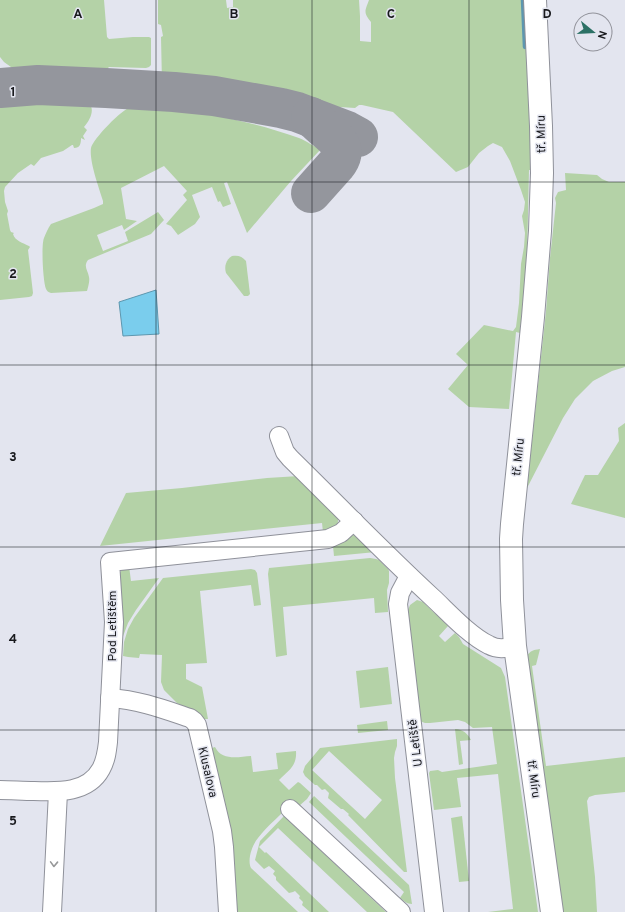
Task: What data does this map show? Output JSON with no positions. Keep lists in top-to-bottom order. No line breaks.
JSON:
{"streets":{"main road":["tř. Míru"],"street":["Pod Letištěm","U Letiště","Klusalova"]},"crossings":[["Pod Letištěm","Klusalova"]],"north":"right","grid":{"columns":["A","B","C","D"],"rows":["1","2","3","4","5"]}}
